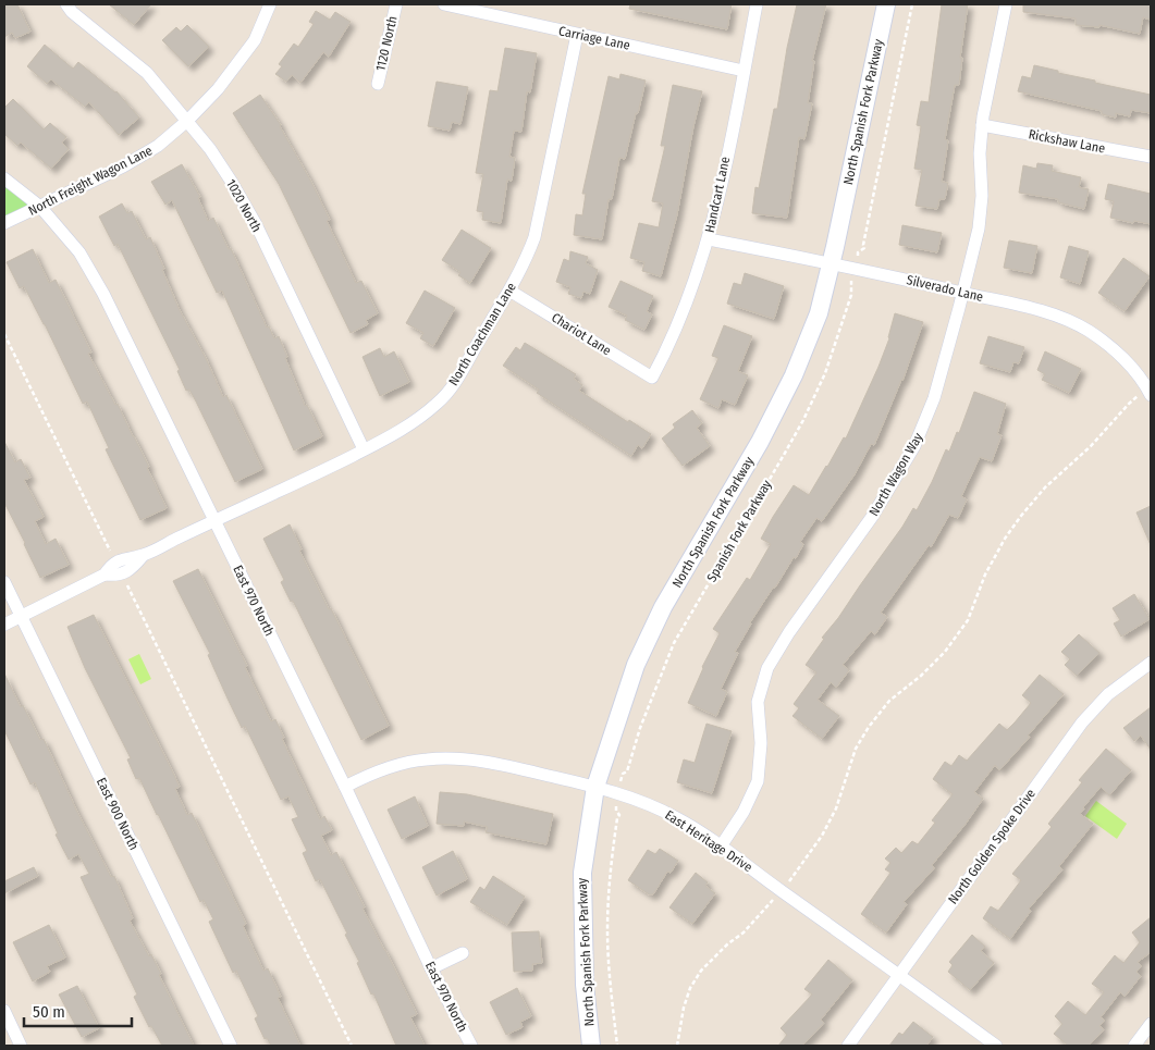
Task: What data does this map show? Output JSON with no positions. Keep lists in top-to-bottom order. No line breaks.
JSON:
{"streets":{"street":["Carriage Lane","1120 North","North Spanish Fork Parkway","Rickshaw Lane","North Freight Wagon Lane","Handcart Lane","1020 North","Silverado Lane","North Coachman Lane","Chariot Lane","North Wagon Way","East 970 North","East 900 North","East Heritage Drive","North Golden Spoke Drive"],"path":["Spanish Fork Parkway"]},"crossings":[["Carriage Lane","Handcart Lane"],["Carriage Lane","North Coachman Lane"],["North Spanish Fork Parkway","Silverado Lane"],["North Spanish Fork Parkway","East Heritage Drive"],["Rickshaw Lane","North Wagon Way"],["North Freight Wagon Lane","1020 North"],["North Freight Wagon Lane","East 970 North"],["Handcart Lane","Silverado Lane"],["Handcart Lane","Chariot Lane"],["1020 North","North Coachman Lane"],["Silverado Lane","North Wagon Way"],["North Coachman Lane","Chariot Lane"],["North Coachman Lane","East 970 North"],["North Coachman Lane","East 900 North"],["North Wagon Way","East Heritage Drive"],["East 970 North","East Heritage Drive"],["East Heritage Drive","North Golden Spoke Drive"]],"scale_bar":"50 m"}
